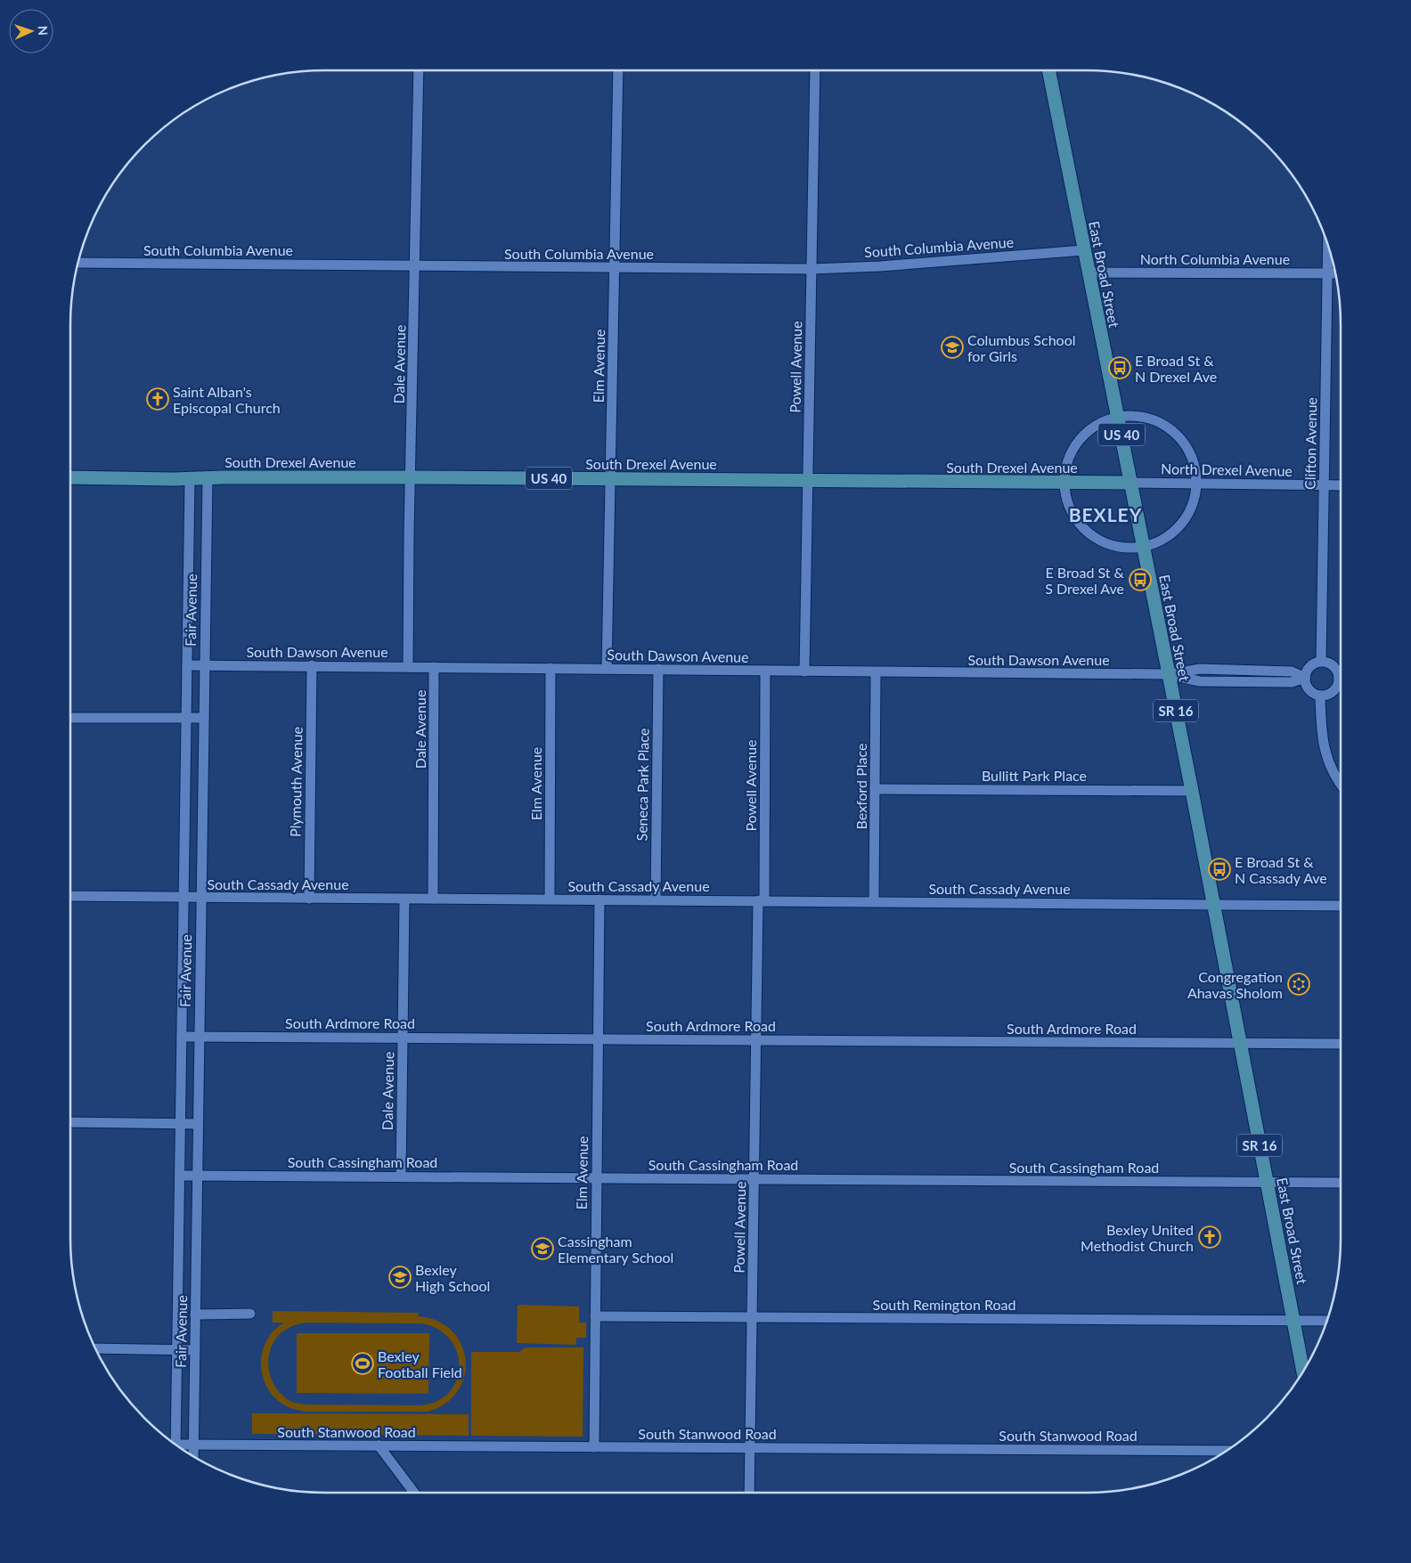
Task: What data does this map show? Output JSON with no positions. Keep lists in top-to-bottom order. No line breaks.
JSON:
{"streets":{"main road":["East Broad Street","US 40","South Drexel Avenue","SR 16"],"street":["South Columbia Avenue","North Columbia Avenue","Dale Avenue","Elm Avenue","Powell Avenue","Clifton Avenue","North Drexel Avenue","Fair Avenue","South Dawson Avenue","Bullitt Park Place","Plymouth Avenue","Seneca Park Place","Bexford Place","South Cassady Avenue","South Ardmore Road","South Cassingham Road","South Remington Road","South Stanwood Road"]},"crossings":[["South Columbia Avenue","East Broad Street"],["South Columbia Avenue","Dale Avenue"],["South Columbia Avenue","Elm Avenue"],["South Columbia Avenue","Powell Avenue"],["North Columbia Avenue","East Broad Street"],["North Columbia Avenue","Clifton Avenue"],["East Broad Street","South Drexel Avenue"],["East Broad Street","North Drexel Avenue"],["East Broad Street","South Dawson Avenue"],["East Broad Street","Bullitt Park Place"],["East Broad Street","South Cassady Avenue"],["East Broad Street","South Ardmore Road"],["East Broad Street","South Cassingham Road"],["East Broad Street","South Remington Road"],["Dale Avenue","South Drexel Avenue"],["Dale Avenue","South Dawson Avenue"],["Dale Avenue","South Cassady Avenue"],["Dale Avenue","South Ardmore Road"],["Dale Avenue","South Cassingham Road"],["Elm Avenue","South Drexel Avenue"],["Elm Avenue","South Dawson Avenue"],["Elm Avenue","South Cassady Avenue"],["Elm Avenue","South Ardmore Road"],["Elm Avenue","South Cassingham Road"],["Elm Avenue","South Remington Road"],["Elm Avenue","South Stanwood Road"],["Powell Avenue","South Drexel Avenue"],["Powell Avenue","South Dawson Avenue"],["Powell Avenue","South Cassady Avenue"],["Powell Avenue","South Ardmore Road"],["Powell Avenue","South Cassingham Road"],["Powell Avenue","South Remington Road"],["Powell Avenue","South Stanwood Road"],["Clifton Avenue","North Drexel Avenue"],["South Drexel Avenue","North Drexel Avenue"],["South Drexel Avenue","Fair Avenue"],["Fair Avenue","South Dawson Avenue"],["Fair Avenue","South Cassady Avenue"],["Fair Avenue","South Ardmore Road"],["Fair Avenue","South Cassingham Road"],["Fair Avenue","South Stanwood Road"],["South Dawson Avenue","Plymouth Avenue"],["South Dawson Avenue","Seneca Park Place"],["South Dawson Avenue","Bexford Place"],["Bullitt Park Place","Bexford Place"],["Plymouth Avenue","South Cassady Avenue"],["Seneca Park Place","South Cassady Avenue"],["Bexford Place","South Cassady Avenue"]],"districts":["BEXLEY"],"places":{"school or university":["Columbus School for Girls","Cassingham Elementary School","Bexley High School"],"bus stop":["E Broad St & N Drexel Ave","E Broad St & S Drexel Ave","E Broad St & N Cassady Ave"],"church":["Saint Alban's Episcopal Church","Bexley United Methodist Church"],"synagogue":["Congregation Ahavas Sholom"],"sports":["Bexley Football Field"]},"north":"right"}
